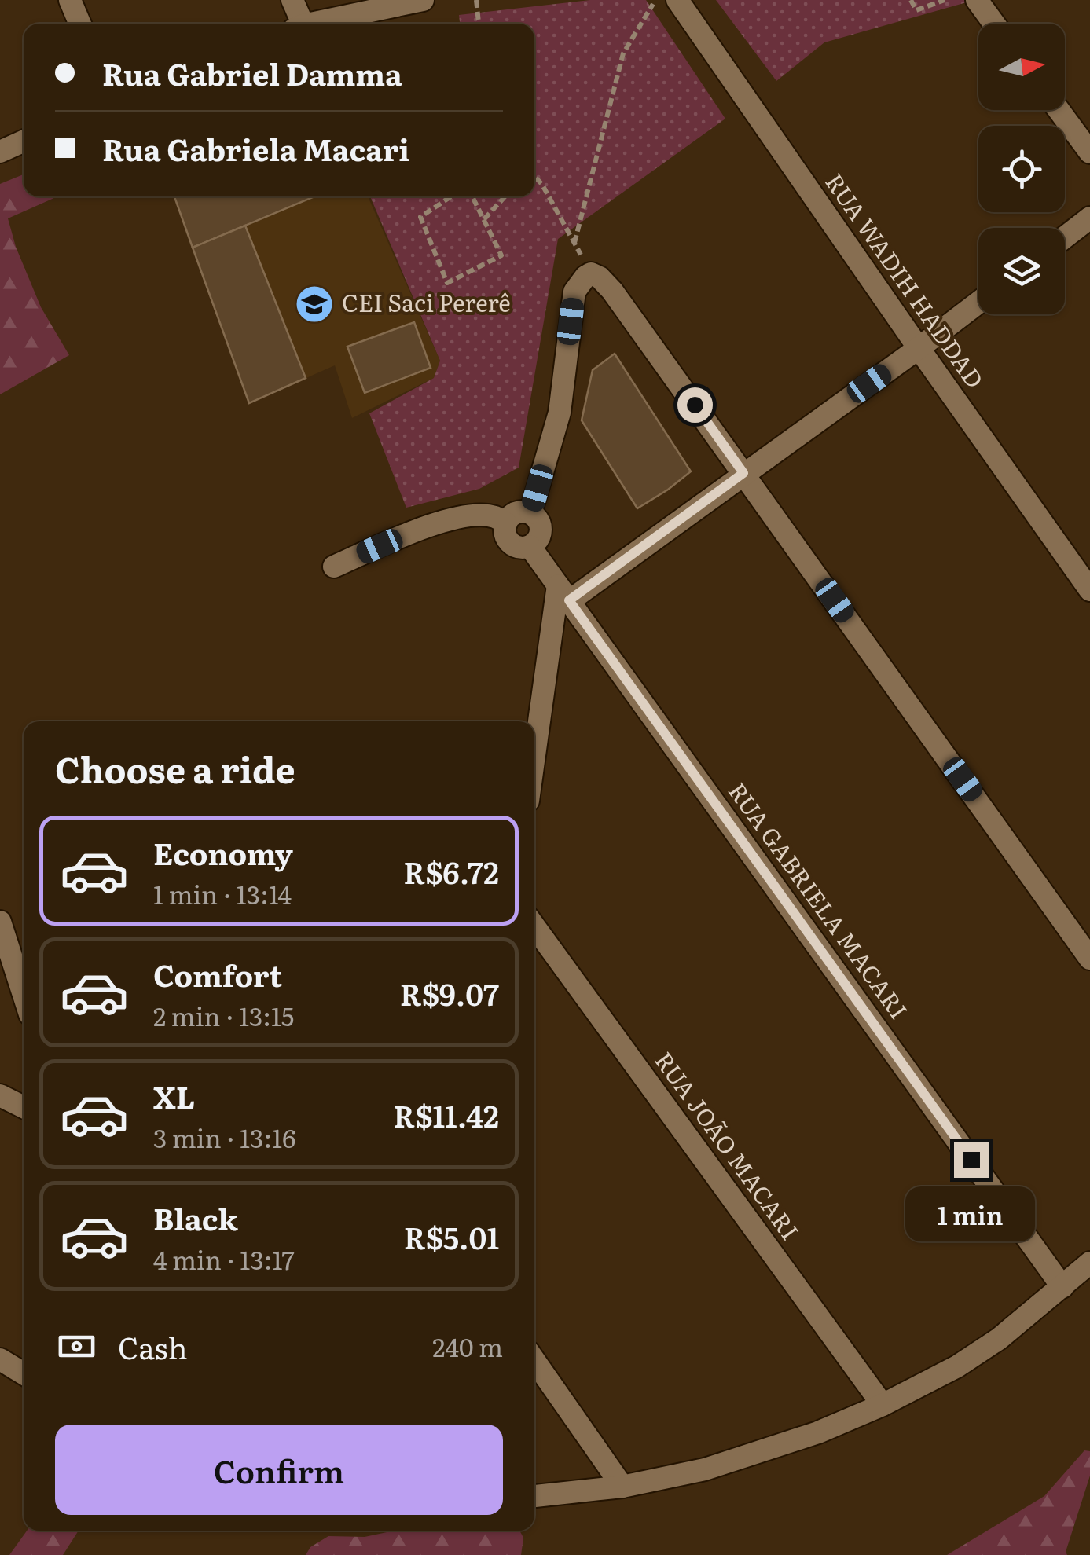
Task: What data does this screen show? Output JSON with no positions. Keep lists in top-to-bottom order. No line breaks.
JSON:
{"streets":{"street":["RUA WADIH HADDAD","RUA GABRIELA MACARI","RUA JOÃO MACARI"]},"places":{"school or university":["CEI Saci Pererê"]},"north":"right","page":{"banner":["Rua Gabriel Damma","Rua Gabriela Macari"],"heading":"Choose a ride","list":[{"name":"Economy","note":"1 min · 13:14","value":"R$6.72"},{"name":"Comfort","note":"2 min · 13:15","value":"R$9.07"},{"name":"XL","note":"3 min · 13:16","value":"R$11.42"},{"name":"Black","note":"4 min · 13:17","value":"R$5.01"}],"bubble":"1 min","pay":["Cash","240 m"],"buttons":"Confirm"}}
